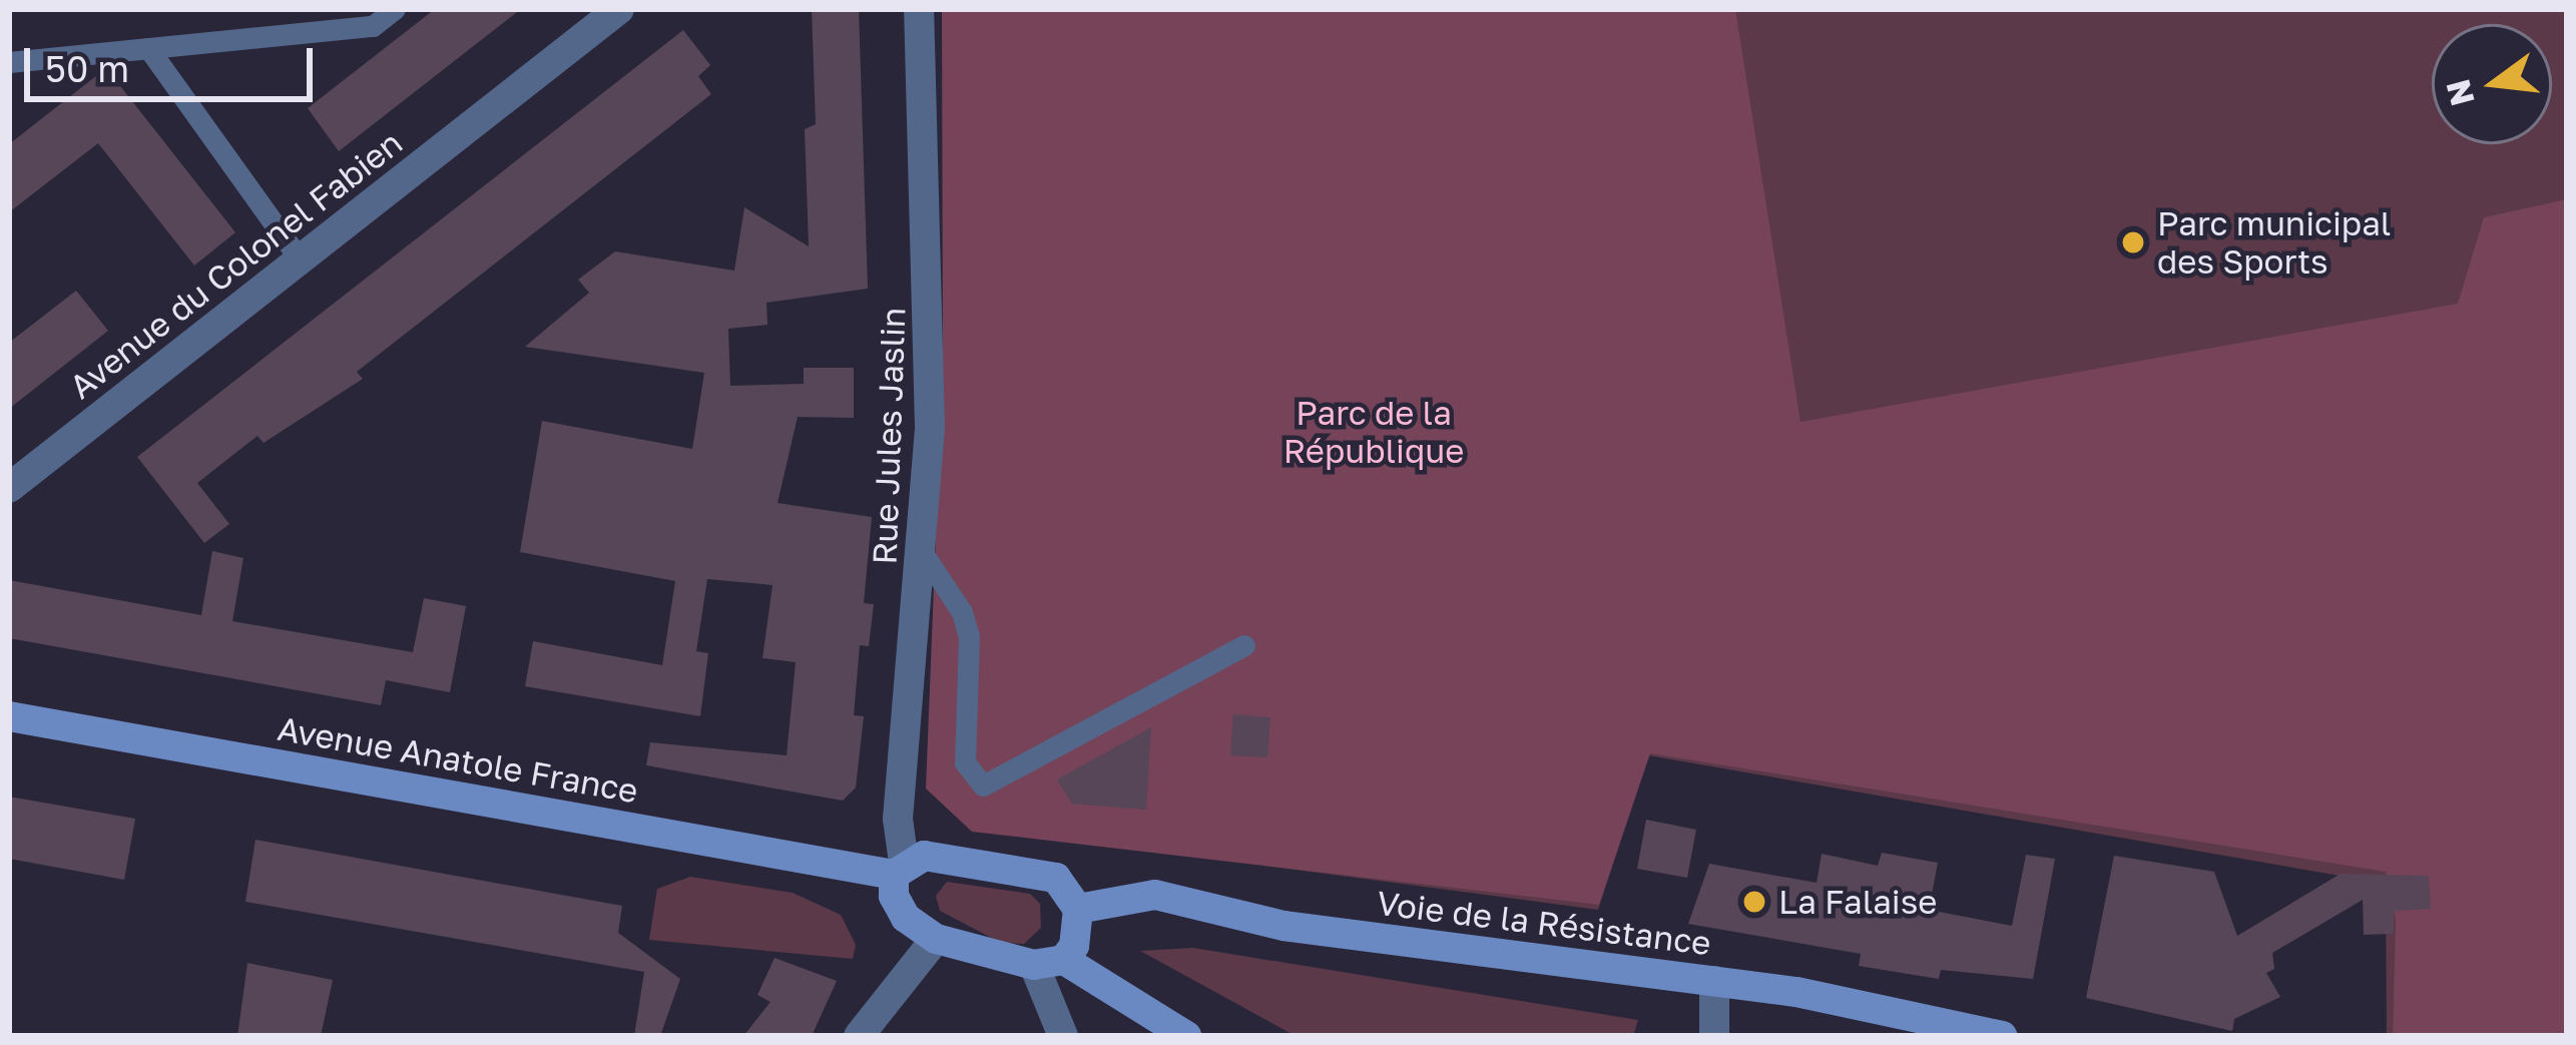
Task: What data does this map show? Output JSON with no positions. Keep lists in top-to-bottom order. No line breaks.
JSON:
{"streets":{"street":["Avenue du Colonel Fabien","Rue Jules Jaslin","Avenue Anatole France","Voie de la Résistance"]},"crossings":[["Rue Jules Jaslin","Avenue Anatole France"],["Avenue Anatole France","Voie de la Résistance"]],"parks":["Parc de la République"],"places":["Parc municipal des Sports","La Falaise"],"scale_bar":"50 m","north":"left"}
